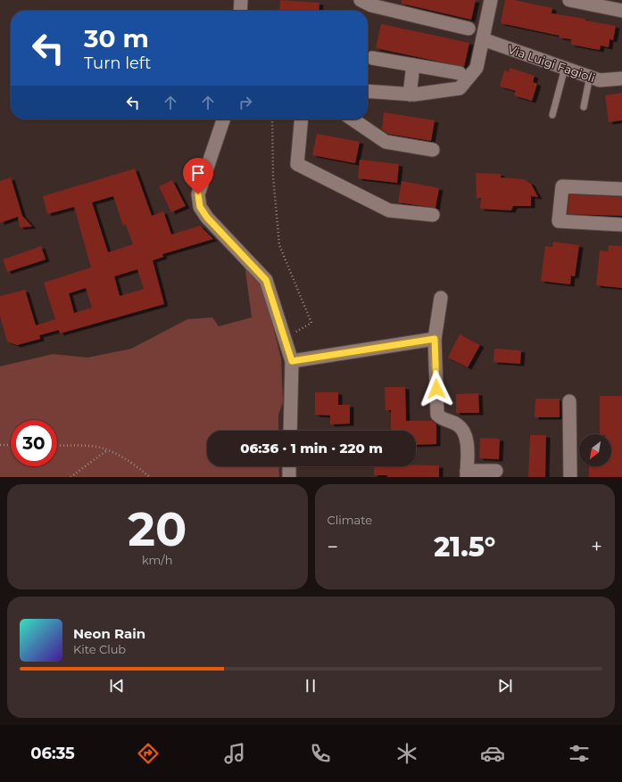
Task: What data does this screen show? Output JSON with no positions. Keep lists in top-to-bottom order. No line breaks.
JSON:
{"streets":{"street":["Via Luigi Fagioli"]},"north":"bottom left","page":{"turn":["30 m","Turn left"],"limit":"30","trip":"06:36 · 1 min · 220 m","tile":[["20","km/h"],"Climate"],"heat":["−","21.5°","+"],"song":["Neon Rain","Kite Club"],"tabs":"06:35"}}
